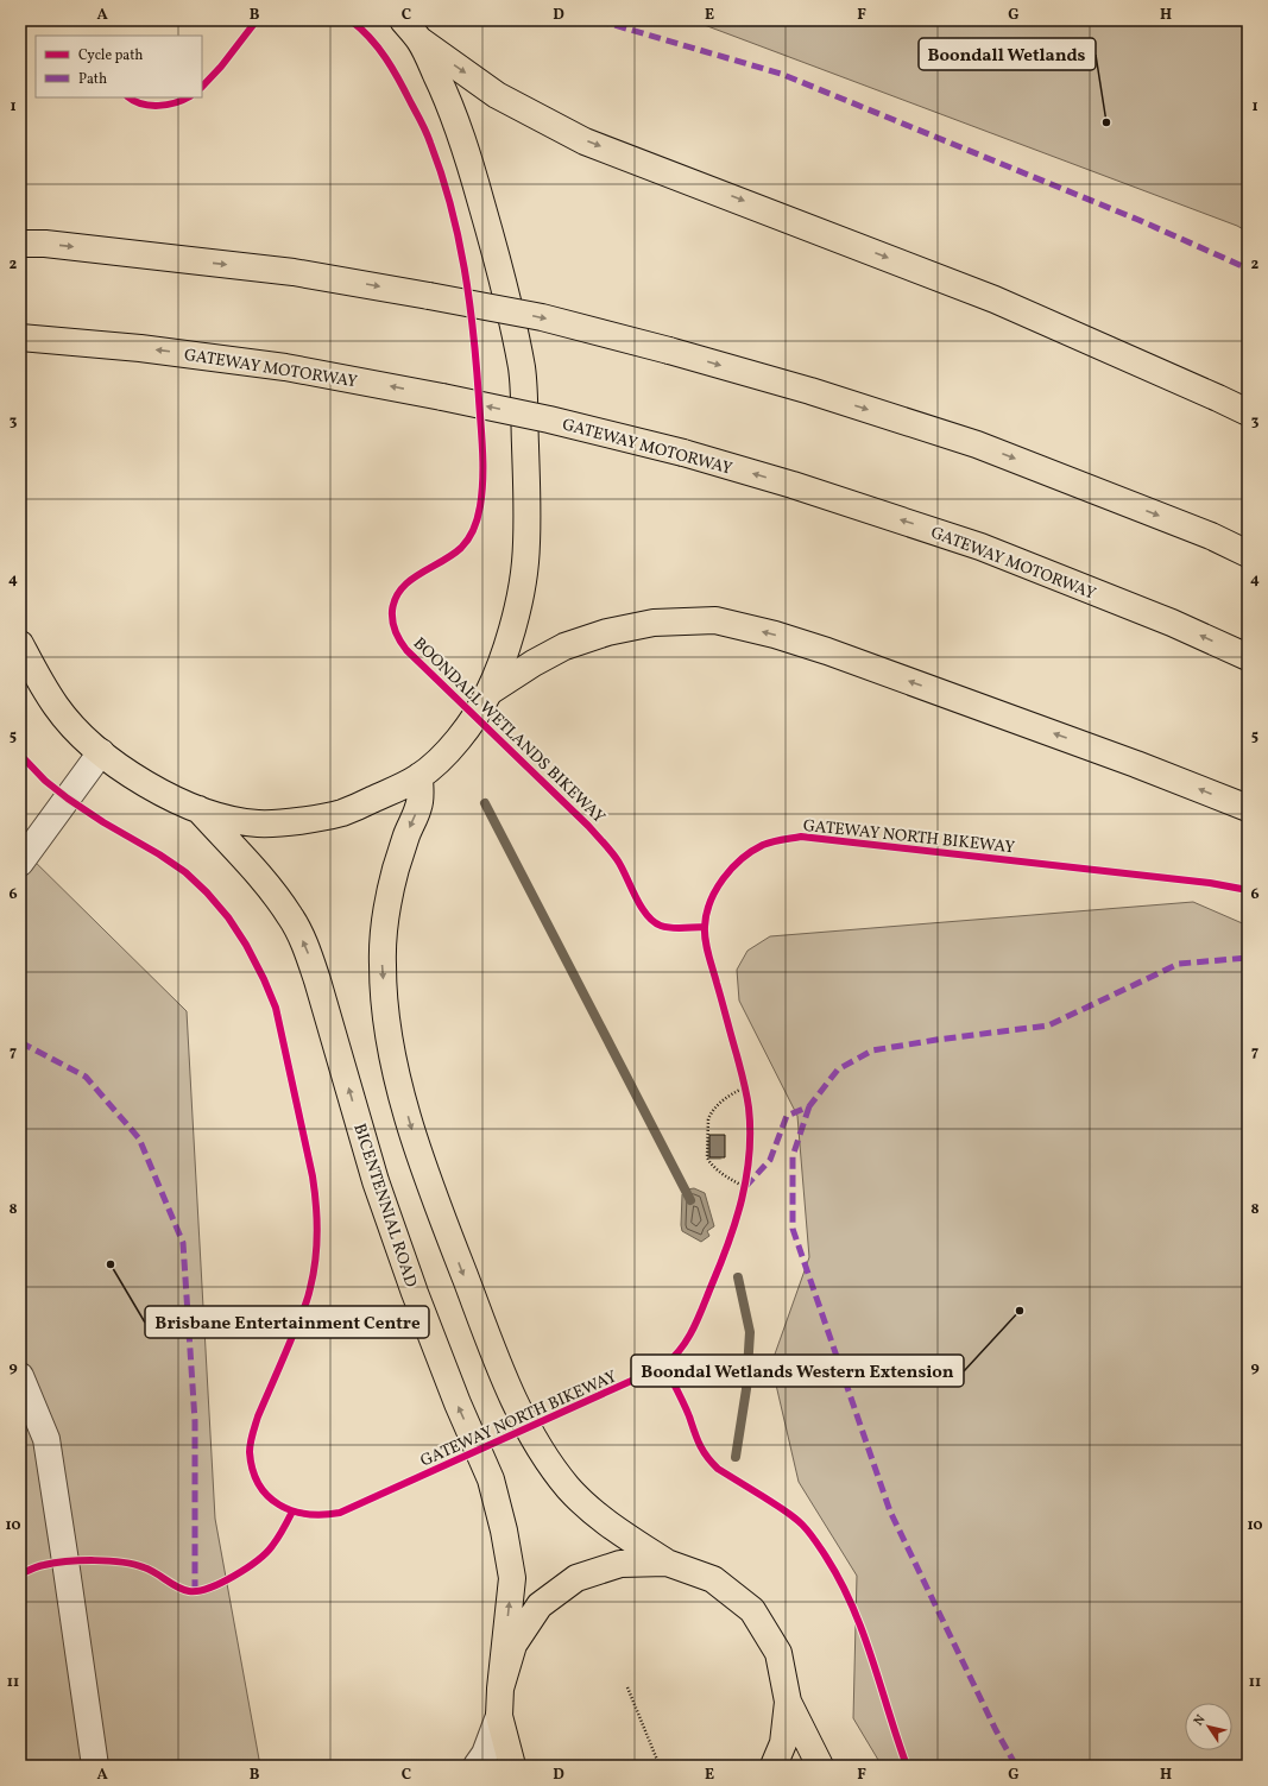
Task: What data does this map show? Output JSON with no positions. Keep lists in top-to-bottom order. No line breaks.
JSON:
{"streets":{"main road":["GATEWAY MOTORWAY","BICENTENNIAL ROAD"],"cycle path":["BOONDALL WETLANDS BIKEWAY","GATEWAY NORTH BIKEWAY"]},"places":["Boondall Wetlands","Brisbane Entertainment Centre","Boondal Wetlands Western Extension"],"legend":["Cycle path","Path"],"north":"top left","grid":{"columns":["A","B","C","D","E","F","G","H"],"rows":["1","2","3","4","5","6","7","8","9","10","11"]}}
